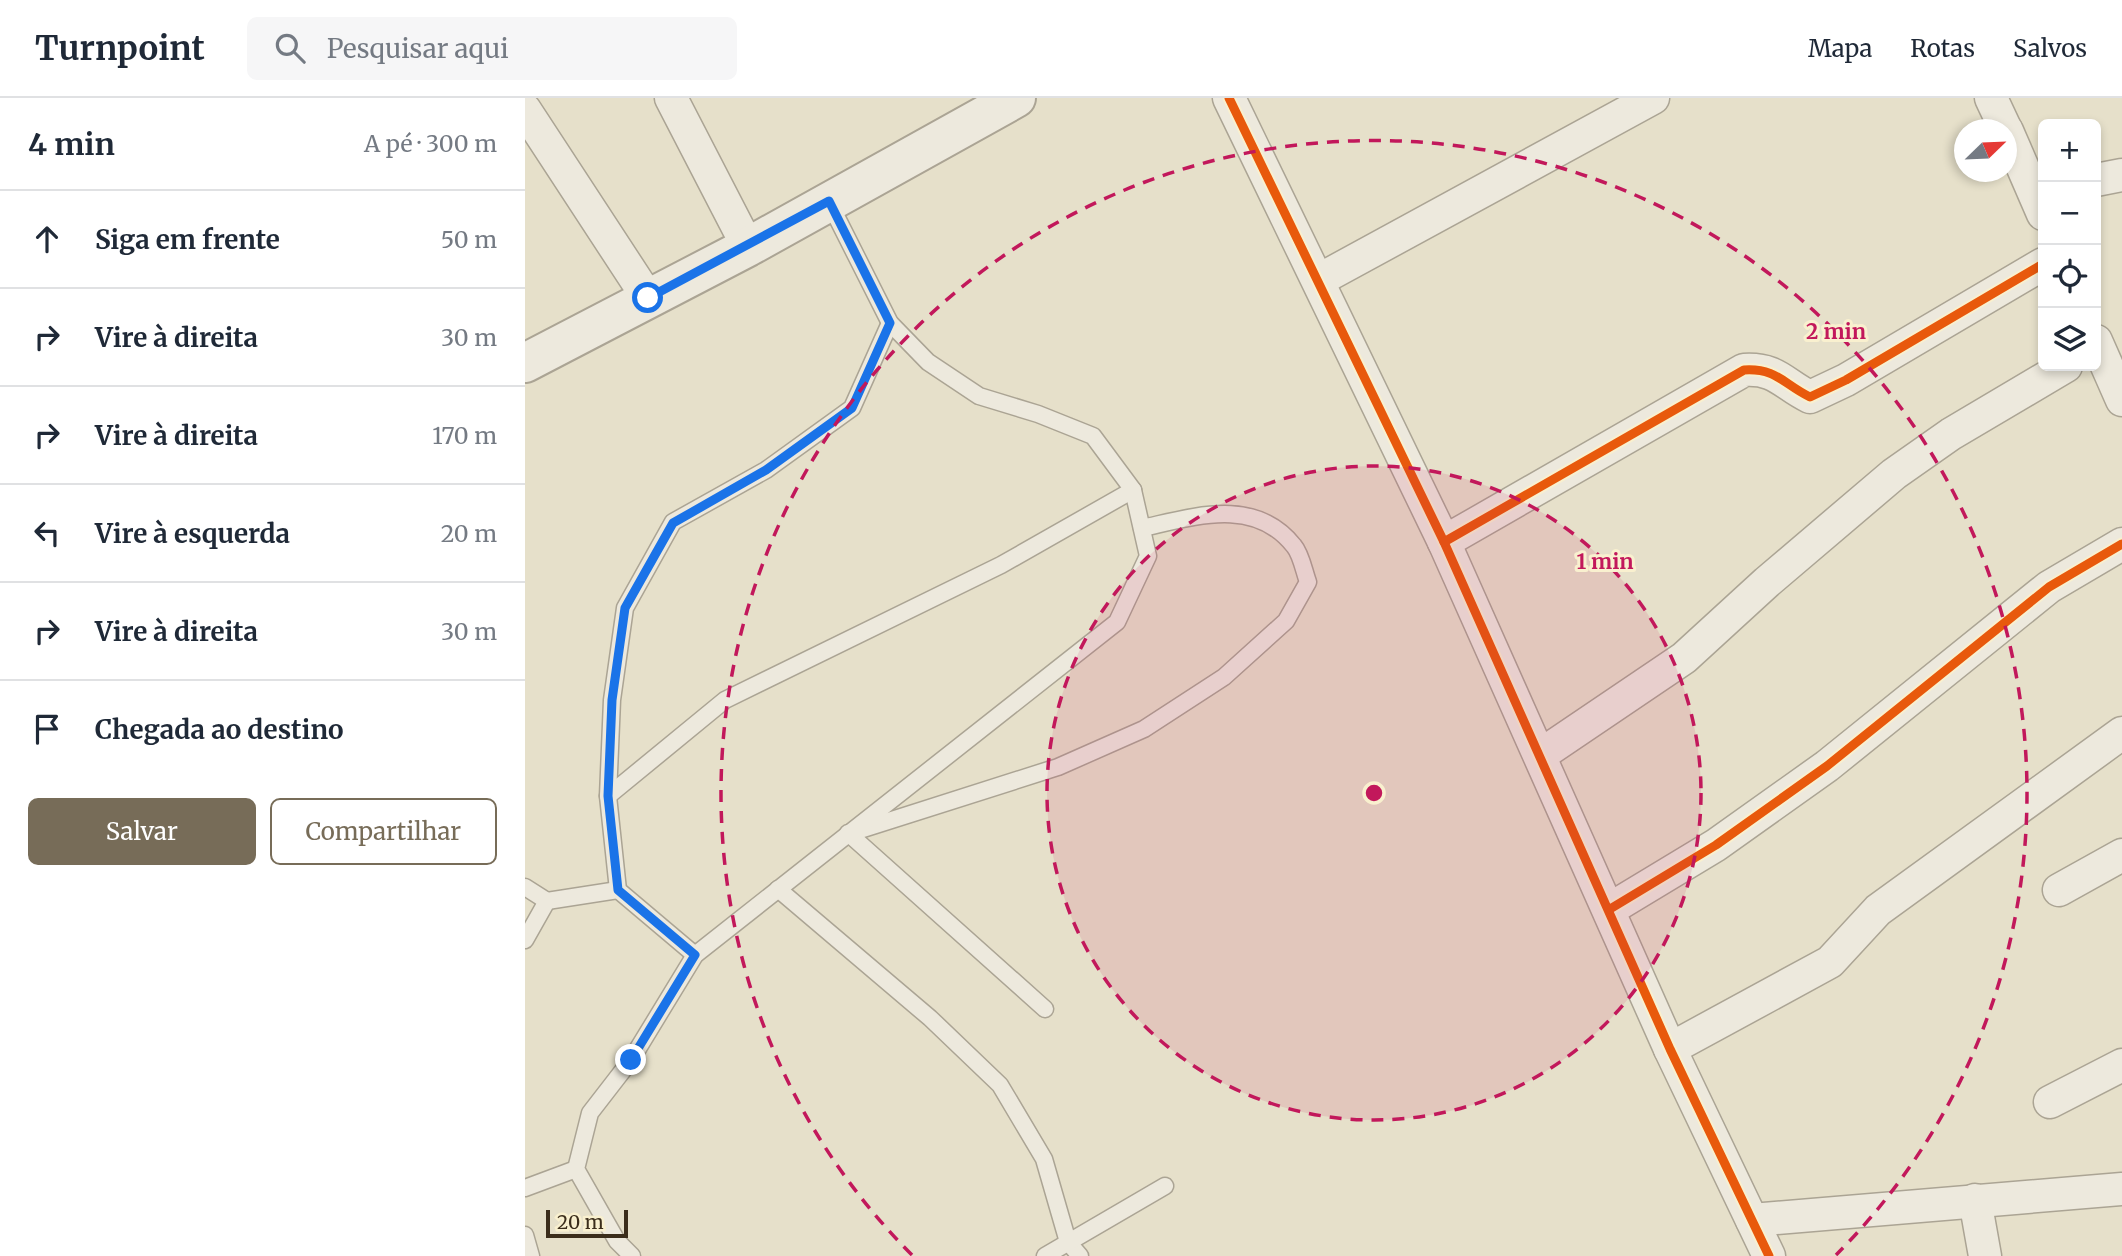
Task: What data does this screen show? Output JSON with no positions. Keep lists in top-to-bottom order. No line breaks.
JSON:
{"scale_bar":"20 m","north":"top right","page":{"header":"Turnpoint","search":"Pesquisar aqui","nav":["Mapa","Rotas","Salvos"],"heading":["4 min","A pé · 300 m"],"map_buttons":["+","−"],"list":[["Siga em frente","50 m"],["Vire à direita","30 m"],["Vire à direita","170 m"],["Vire à esquerda","20 m"],["Vire à direita","30 m"],"Chegada ao destino"],"buttons":["Salvar","Compartilhar"],"scale":"20 m"},"rings":["2 min","1 min"]}
